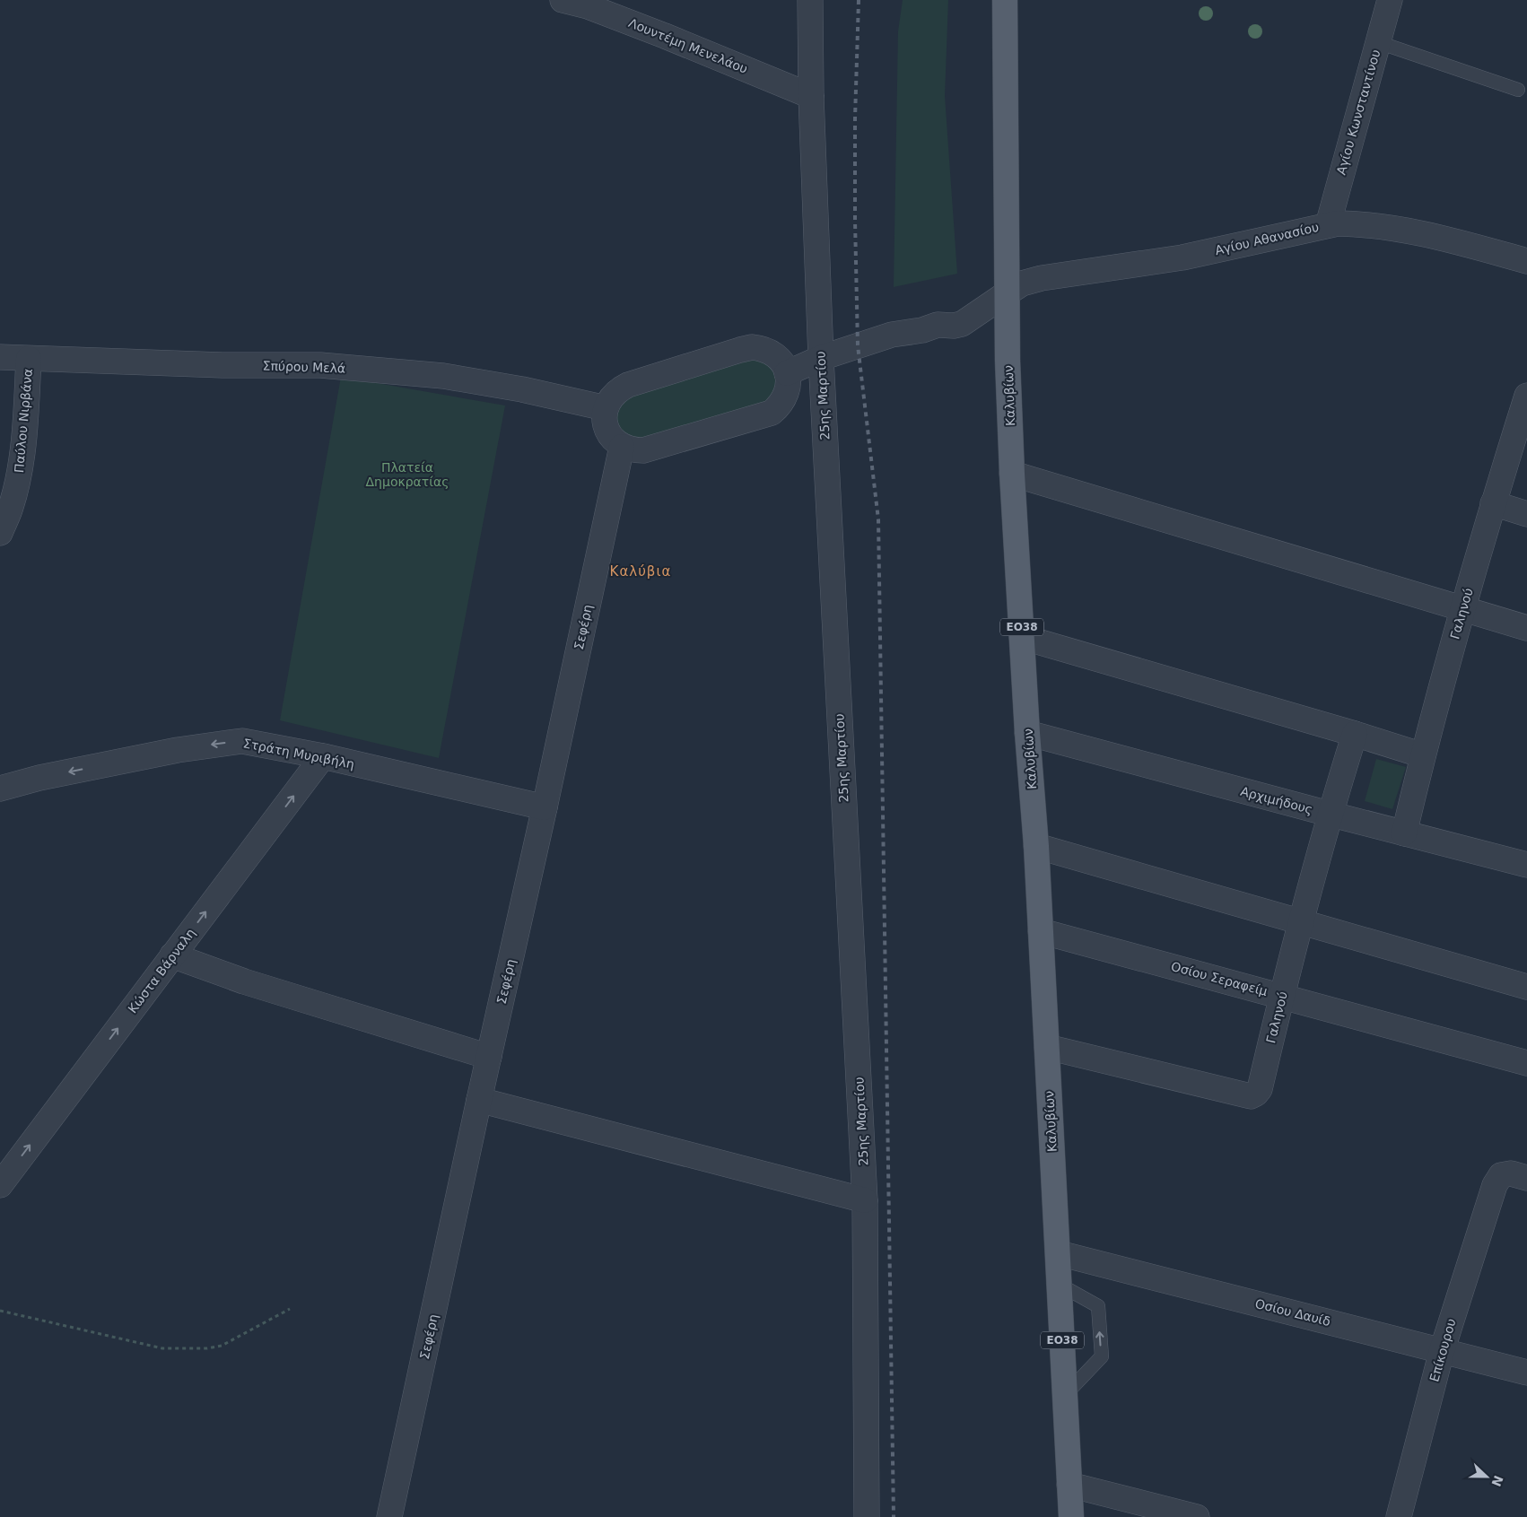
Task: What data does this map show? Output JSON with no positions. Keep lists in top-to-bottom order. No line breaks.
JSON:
{"streets":{"main road":["Καλυβίων","ΕΟ38"],"street":["Λουντέμη Μενελάου","Αγίου Κωνσταντίνου","Αγίου Αθανασίου","Σπύρου Μελά","25ης Μαρτίου","Παύλου Νιρβάνα","Γαληνού","Σεφέρη","Στράτη Μυριβήλη","Αρχιμήδους","Κώστα Βάρναλη","Οσίου Σεραφείμ","Οσίου Δαυίδ","Επίκουρου"]},"crossings":[["Λουντέμη Μενελάου","25ης Μαρτίου"],["Αγίου Κωνσταντίνου","Αγίου Αθανασίου"],["Αγίου Αθανασίου","25ης Μαρτίου"],["Αγίου Αθανασίου","Καλυβίων"],["Σπύρου Μελά","Παύλου Νιρβάνα"],["Καλυβίων","Γαληνού"],["Καλυβίων","Αρχιμήδους"],["Καλυβίων","Οσίου Σεραφείμ"],["Καλυβίων","Οσίου Δαυίδ"],["Γαληνού","Αρχιμήδους"],["Γαληνού","Οσίου Σεραφείμ"],["Σεφέρη","Στράτη Μυριβήλη"],["Στράτη Μυριβήλη","Κώστα Βάρναλη"],["Οσίου Δαυίδ","Επίκουρου"]],"one_way":["Στράτη Μυριβήλη","Κώστα Βάρναλη"],"districts":["Καλύβια"],"parks":["Πλατεία Δημοκρατίας"],"north":"right"}
